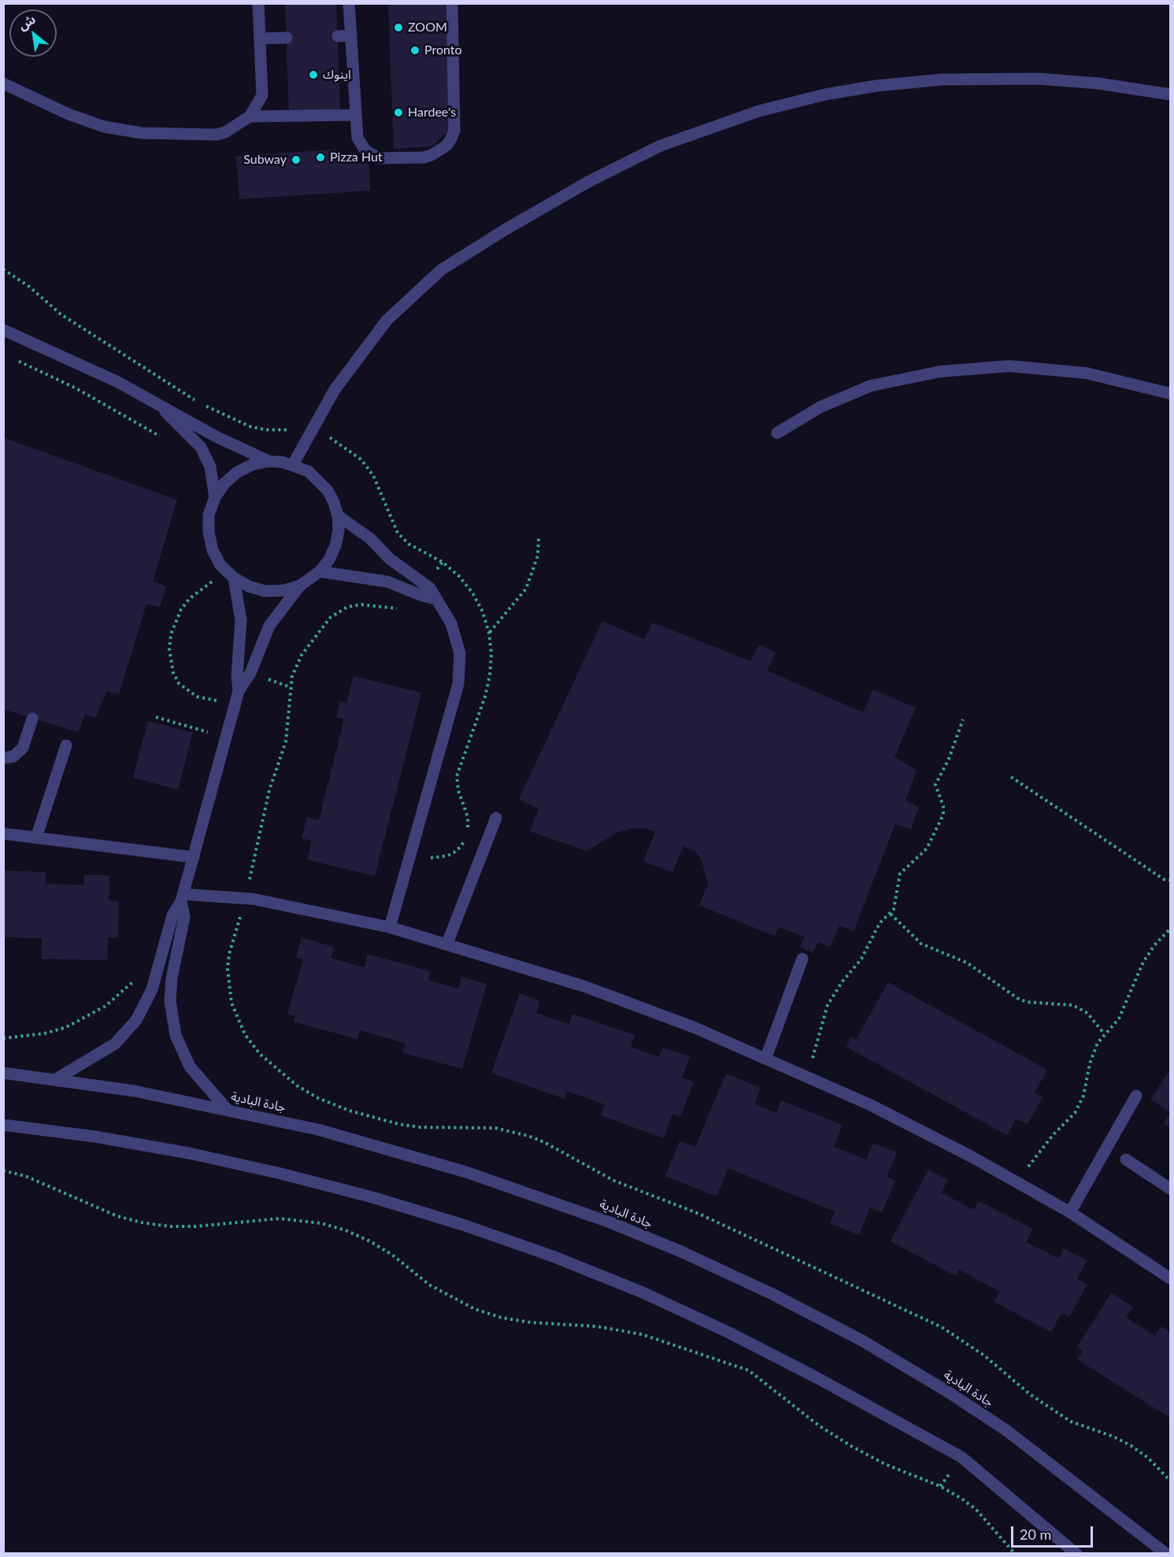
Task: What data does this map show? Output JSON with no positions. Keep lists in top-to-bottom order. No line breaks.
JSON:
{"streets":{"street":["جادة البادية"]},"places":["ZOOM","Pronto","اينوك","Hardee's","Pizza Hut","Subway"],"scale_bar":"20 m","north":"top left"}
